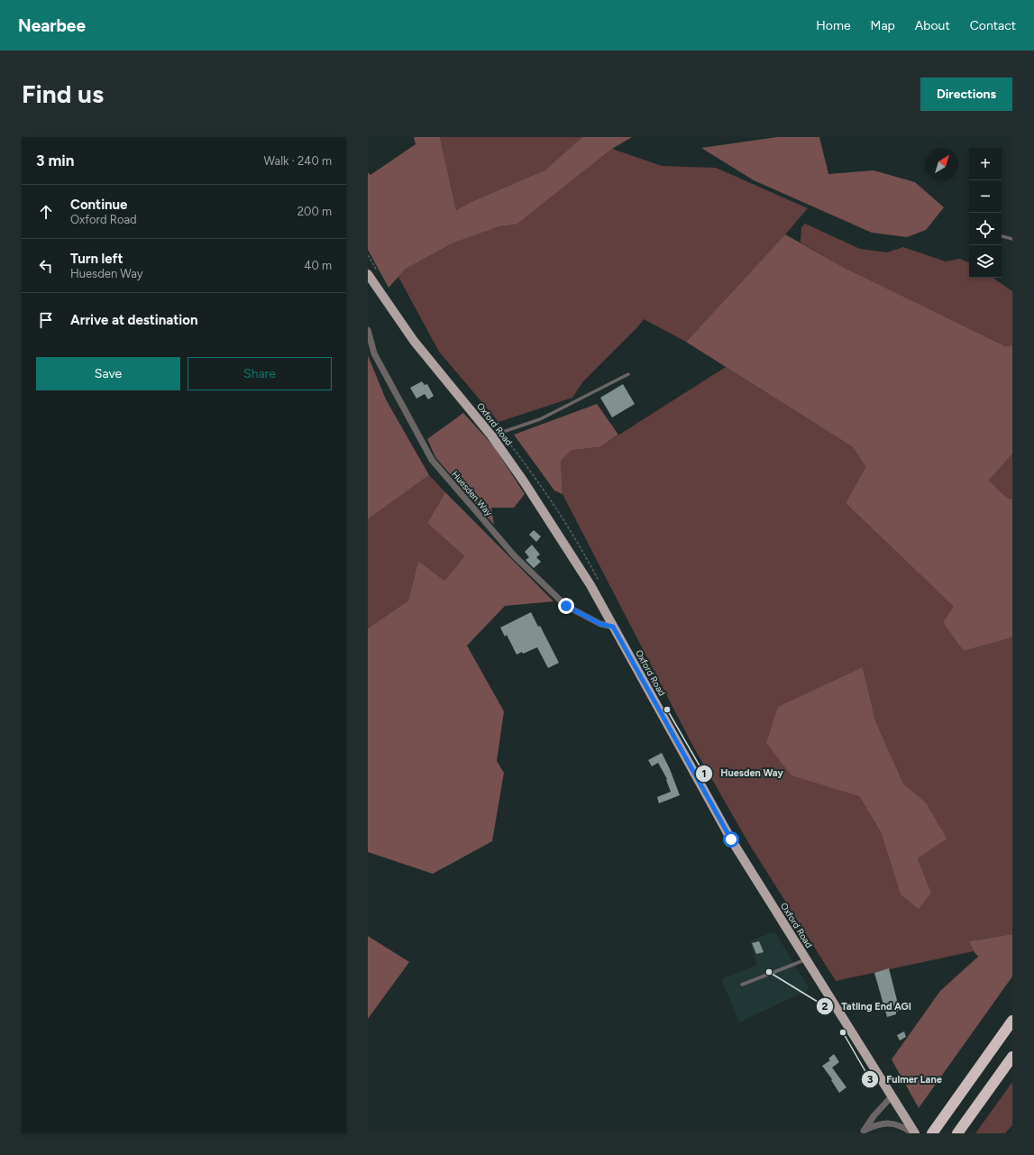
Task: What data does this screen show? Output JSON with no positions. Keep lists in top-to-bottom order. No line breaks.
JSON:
{"streets":{"main road":["Oxford Road"],"street":["Huesden Way"]},"crossings":[["Oxford Road","Huesden Way"]],"places":["Huesden Way","Tatling End AGI","Fulmer Lane"],"north":"top right","page":{"header":"Nearbee","nav":["Home","Map","About","Contact"],"buttons":["Directions",["Save","Share"]],"title":"Find us","heading":["3 min","Walk · 240 m"],"map_buttons":["+","−"],"list":[["Continue","Oxford Road","200 m"],["Turn left","Huesden Way","40 m"],"Arrive at destination"]}}
